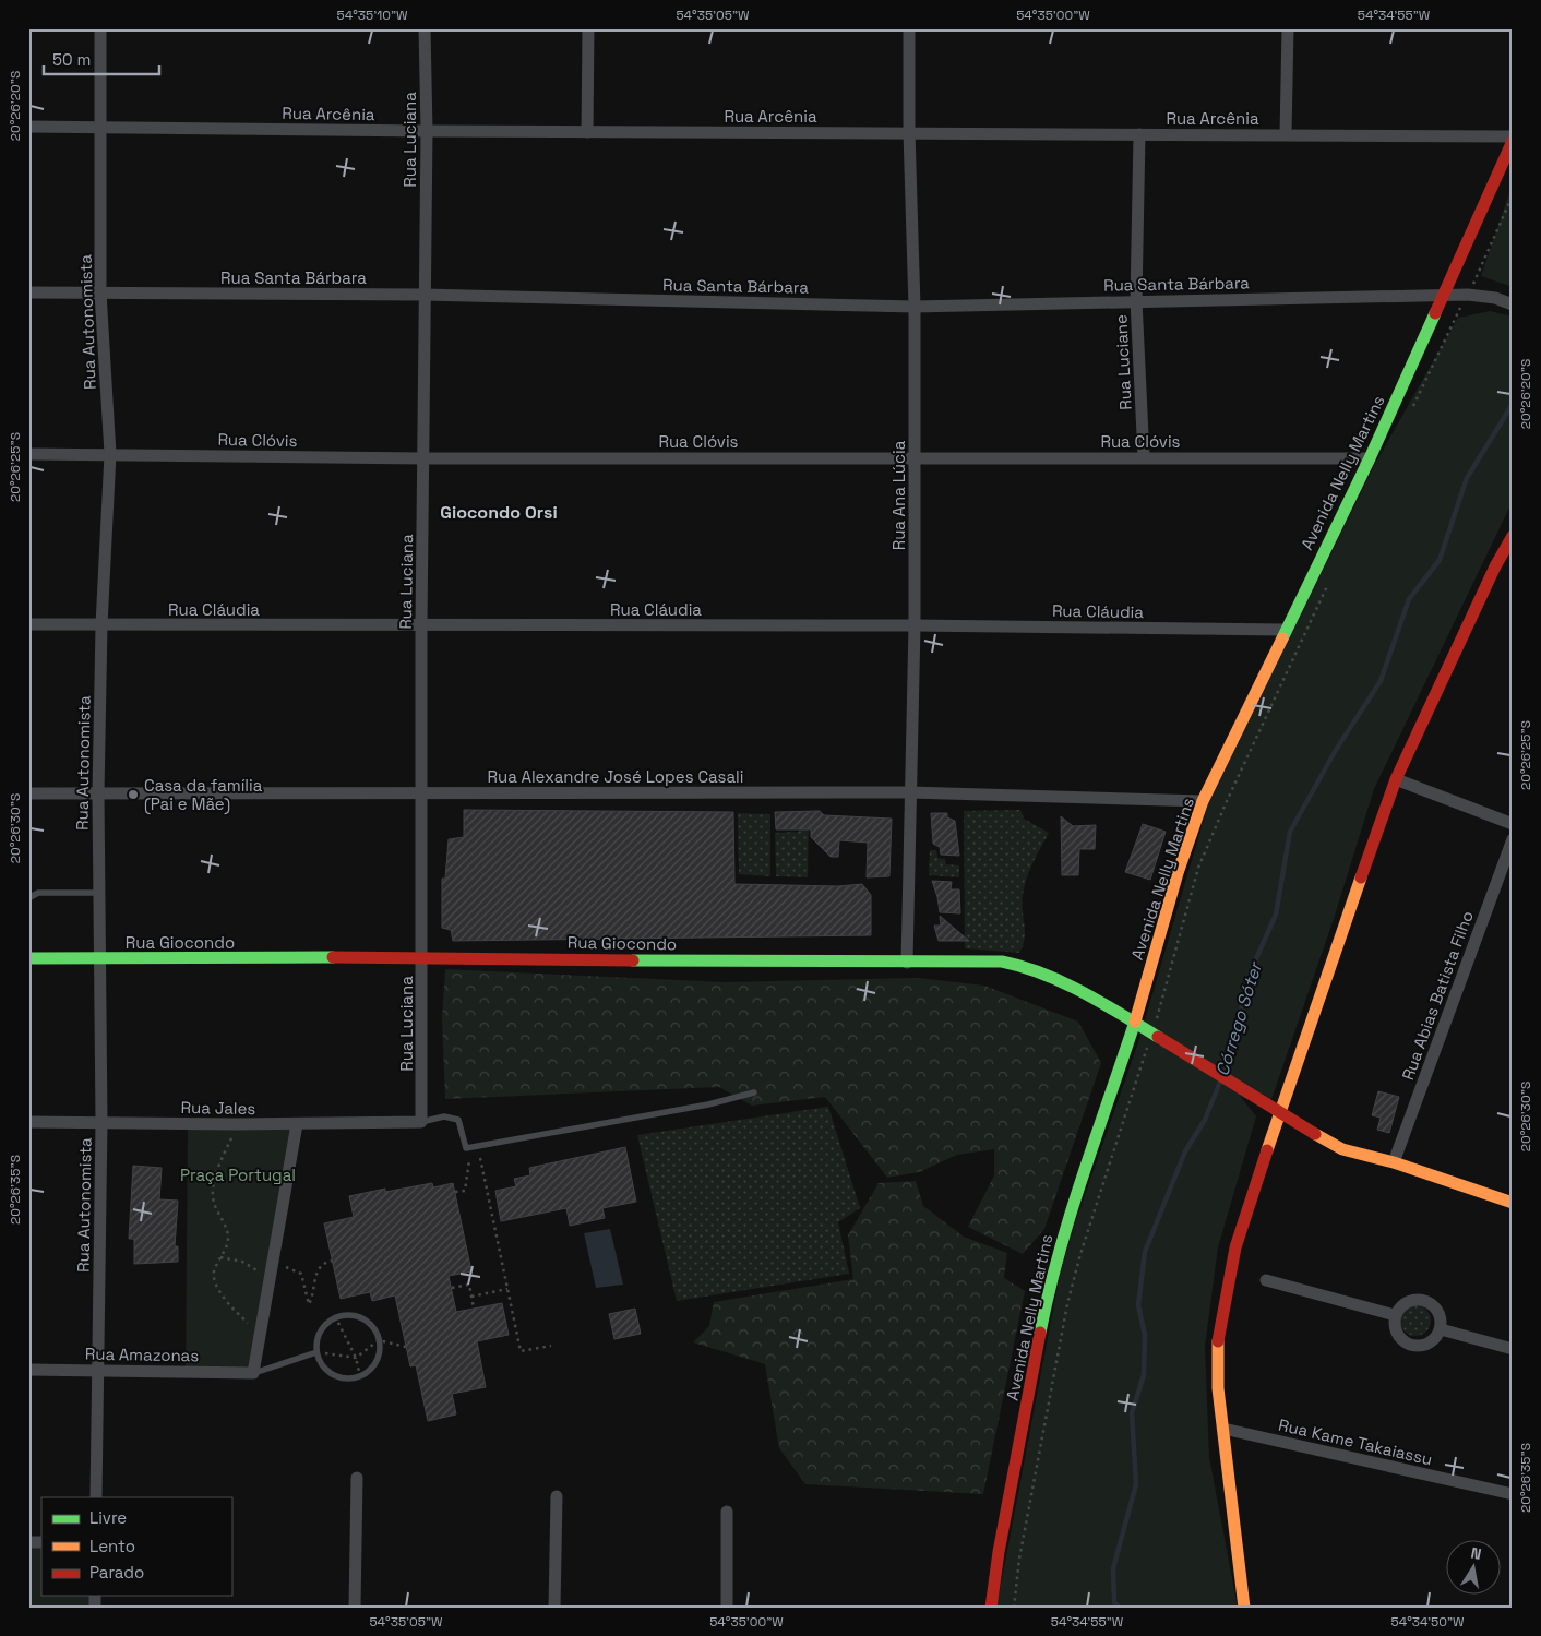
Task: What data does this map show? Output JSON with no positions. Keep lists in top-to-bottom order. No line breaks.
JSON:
{"streets":{"main road":["Avenida Nelly Martins","Rua Giocondo"],"street":["Rua Arcênia","Rua Luciana","Rua Santa Bárbara","Rua Autonomista","Rua Luciane","Rua Clóvis","Rua Ana Lúcia","Rua Cláudia","Rua Alexandre José Lopes Casali","Rua Abias Batista Filho","Rua Jales","Rua Amazonas","Rua Kame Takaiassu"]},"crossings":[["Rua Arcênia","Rua Luciana"],["Rua Arcênia","Rua Autonomista"],["Rua Arcênia","Rua Luciane"],["Rua Arcênia","Rua Ana Lúcia"],["Rua Luciana","Rua Santa Bárbara"],["Rua Luciana","Rua Clóvis"],["Rua Luciana","Rua Cláudia"],["Rua Luciana","Rua Alexandre José Lopes Casali"],["Rua Luciana","Rua Giocondo"],["Rua Luciana","Rua Jales"],["Rua Santa Bárbara","Rua Autonomista"],["Rua Santa Bárbara","Rua Luciane"],["Rua Santa Bárbara","Avenida Nelly Martins"],["Rua Santa Bárbara","Rua Ana Lúcia"],["Rua Autonomista","Rua Clóvis"],["Rua Autonomista","Rua Cláudia"],["Rua Autonomista","Rua Alexandre José Lopes Casali"],["Rua Autonomista","Rua Giocondo"],["Rua Autonomista","Rua Jales"],["Rua Autonomista","Rua Amazonas"],["Rua Luciane","Rua Clóvis"],["Rua Clóvis","Avenida Nelly Martins"],["Rua Clóvis","Rua Ana Lúcia"],["Avenida Nelly Martins","Rua Cláudia"],["Avenida Nelly Martins","Rua Alexandre José Lopes Casali"],["Avenida Nelly Martins","Rua Giocondo"],["Rua Ana Lúcia","Rua Cláudia"],["Rua Ana Lúcia","Rua Alexandre José Lopes Casali"],["Rua Ana Lúcia","Rua Giocondo"],["Rua Giocondo","Rua Abias Batista Filho"]],"districts":["Giocondo Orsi"],"water":["Córrego Sóter"],"parks":["Praça Portugal"],"places":["Casa da família (Pai e Mãe)"],"legend":["Livre","Lento","Parado"],"scale_bar":"50 m","north":"top","coordinates":["54°35'10\"W","54°35'05\"W","54°35'00\"W","54°34'55\"W","20°26'20\"S","20°26'25\"S","20°26'30\"S","20°26'35\"S","54°34'50\"W"]}
